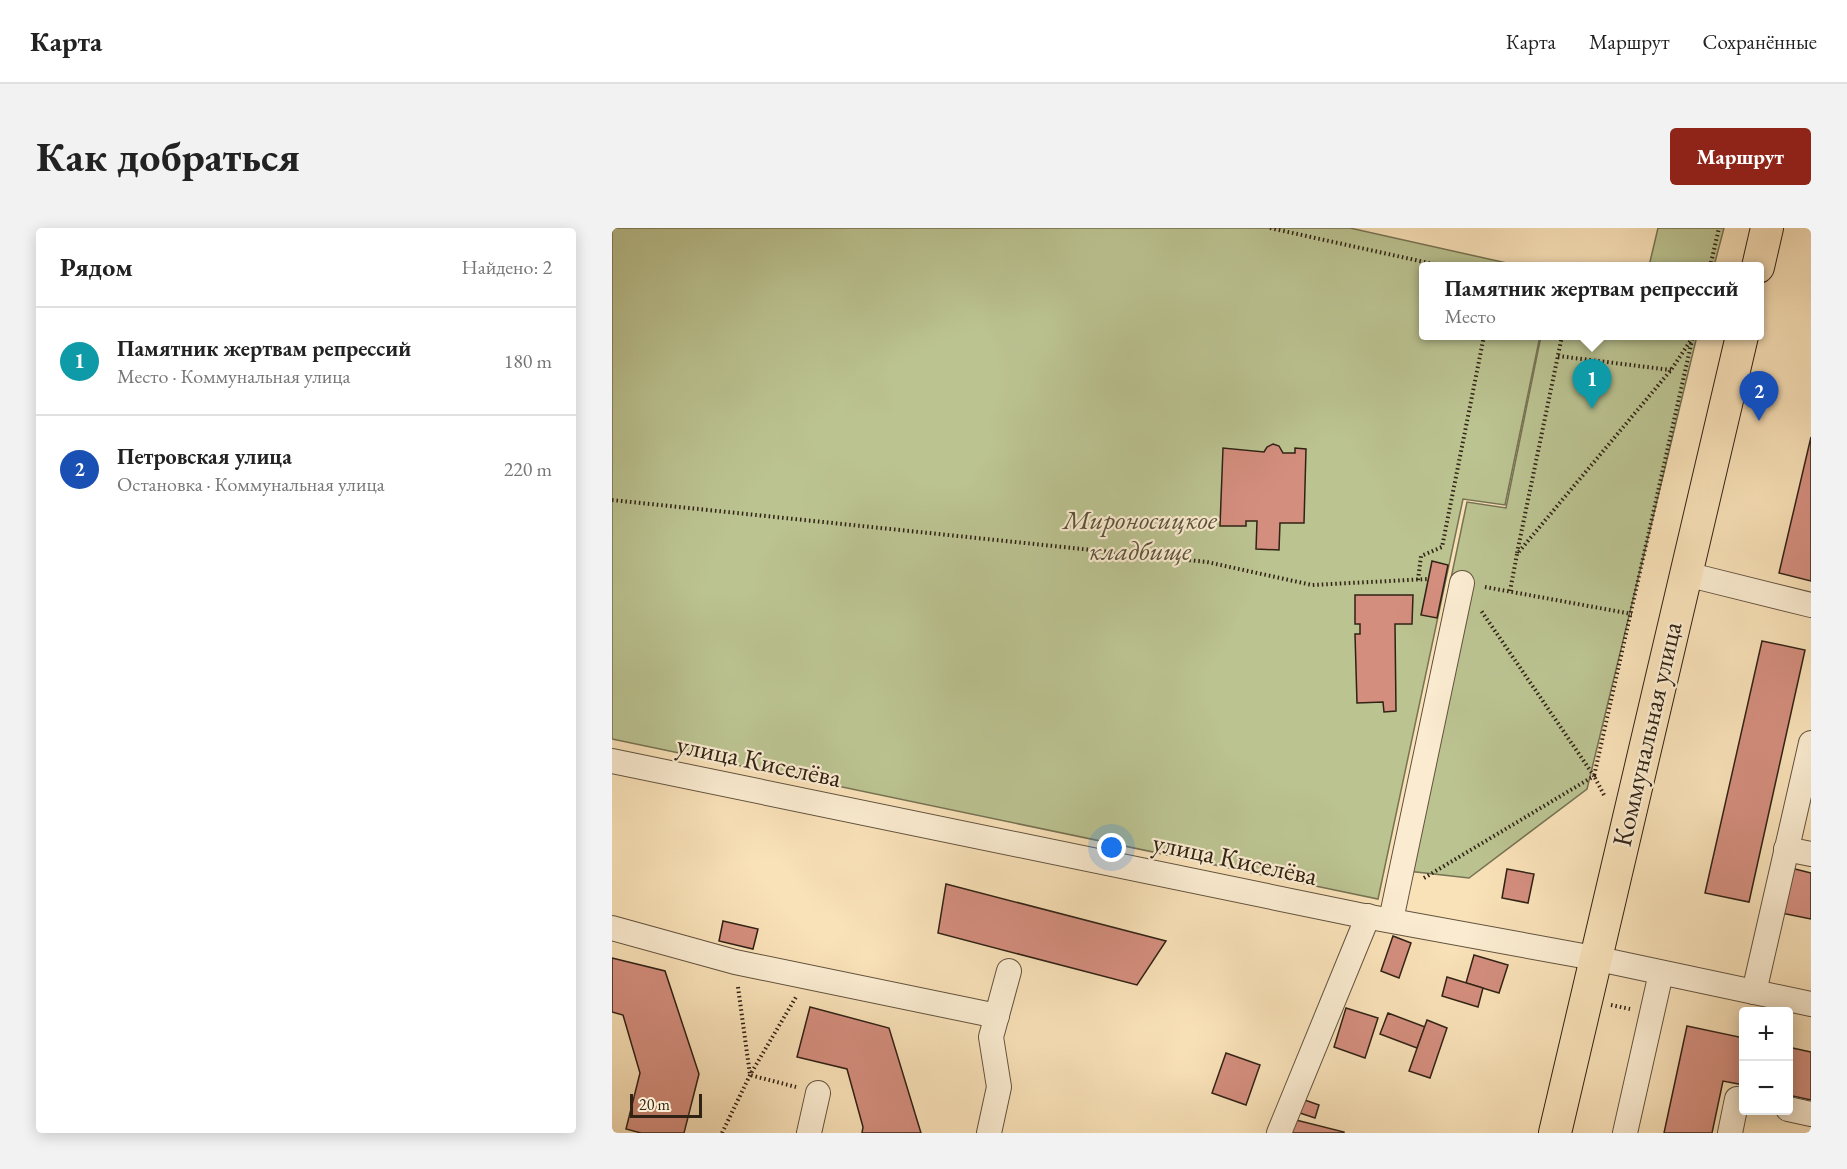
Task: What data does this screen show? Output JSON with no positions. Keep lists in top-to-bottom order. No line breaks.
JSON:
{"streets":{"main road":["Коммунальная улица"],"street":["улица Киселёва"]},"crossings":[["Коммунальная улица","улица Киселёва"]],"parks":["Мироносицкое кладбище"],"scale_bar":"20 m","page":{"header":"Карта","nav":["Карта","Маршрут","Сохранённые"],"buttons":"Маршрут","title":"Как добраться","heading":["Рядом","Найдено: 2"],"popup":["Памятник жертвам репрессий","Место"],"list":[{"mark":"1","name":"Памятник жертвам репрессий","note":"Место · Коммунальная улица","value":"180 m"},{"mark":"2","name":"Петровская улица","note":"Остановка · Коммунальная улица","value":"220 m"}],"pins":["1","2"],"map_buttons":["+","−"],"scale":"20 m"}}
